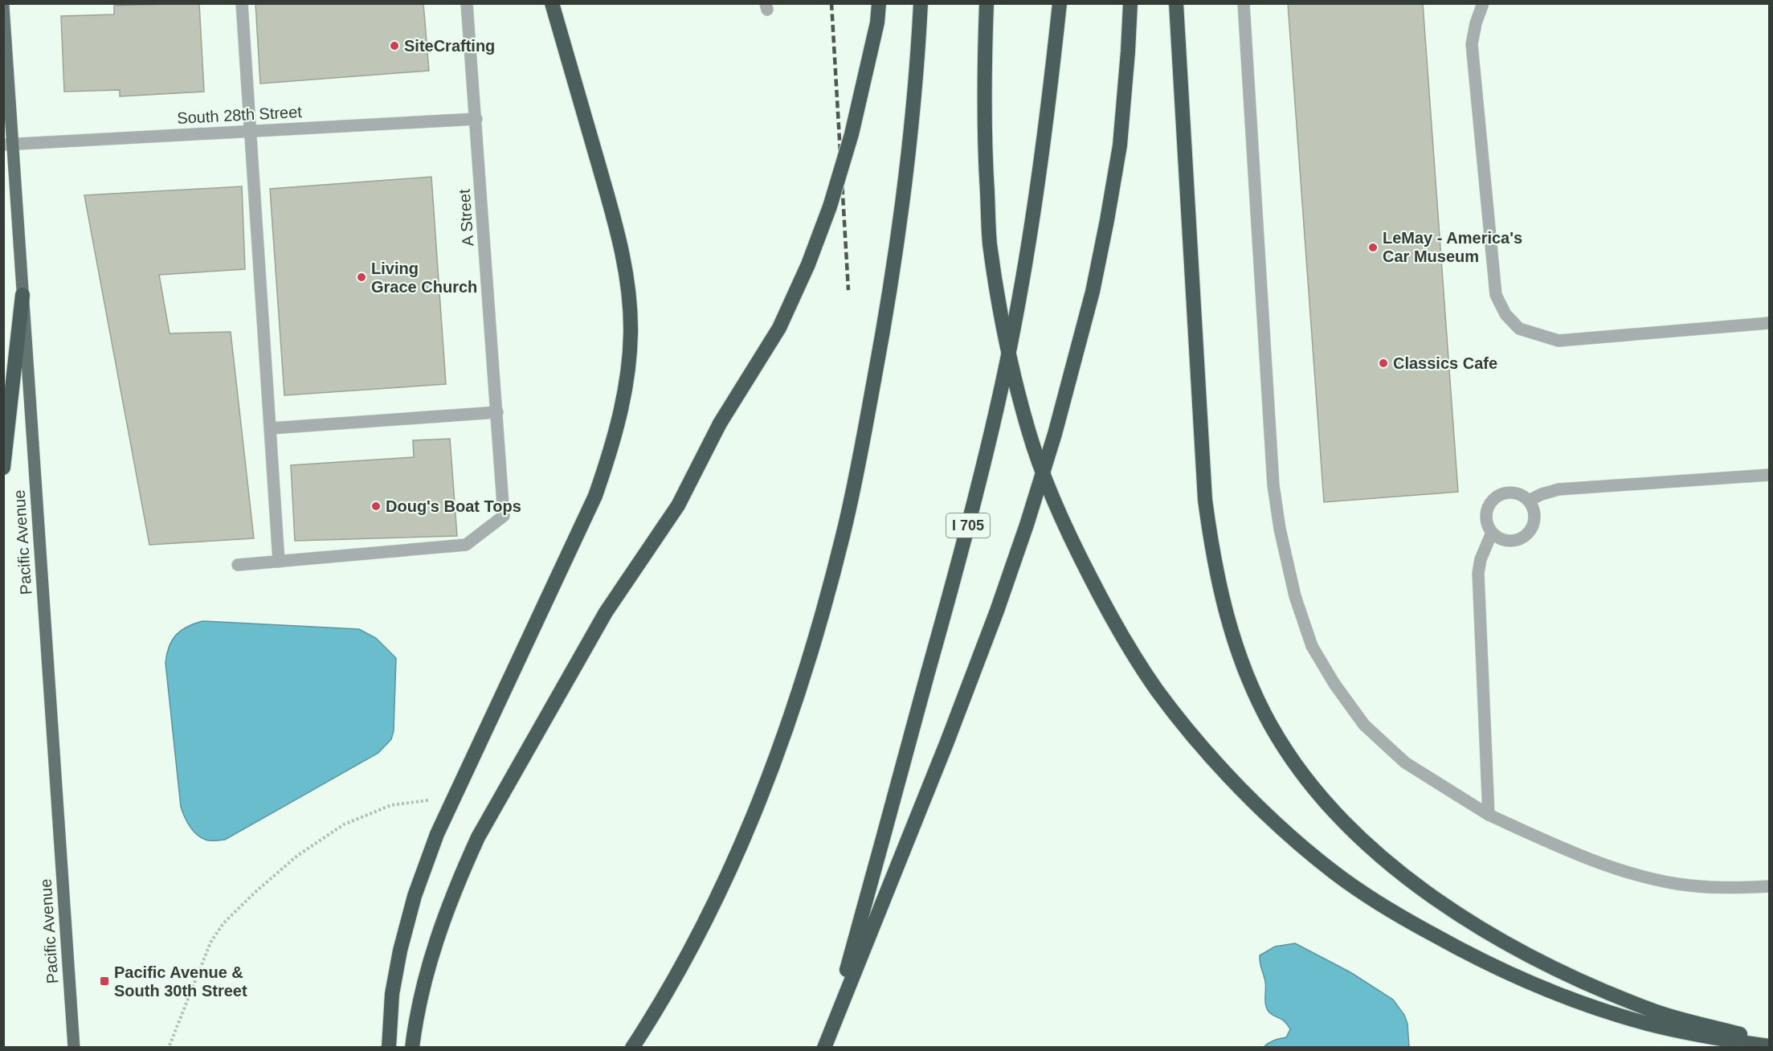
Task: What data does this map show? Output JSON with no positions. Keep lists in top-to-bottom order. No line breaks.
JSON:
{"streets":{"highway":["I 705"],"main road":["Pacific Avenue"],"street":["South 28th Street","A Street"]},"crossings":[["South 28th Street","A Street"],["South 28th Street","Pacific Avenue"]],"places":{"other":["SiteCrafting","LeMay - America's Car Museum","Living Grace Church","Classics Cafe","Doug's Boat Tops"],"transit":["Pacific Avenue & South 30th Street"]}}
